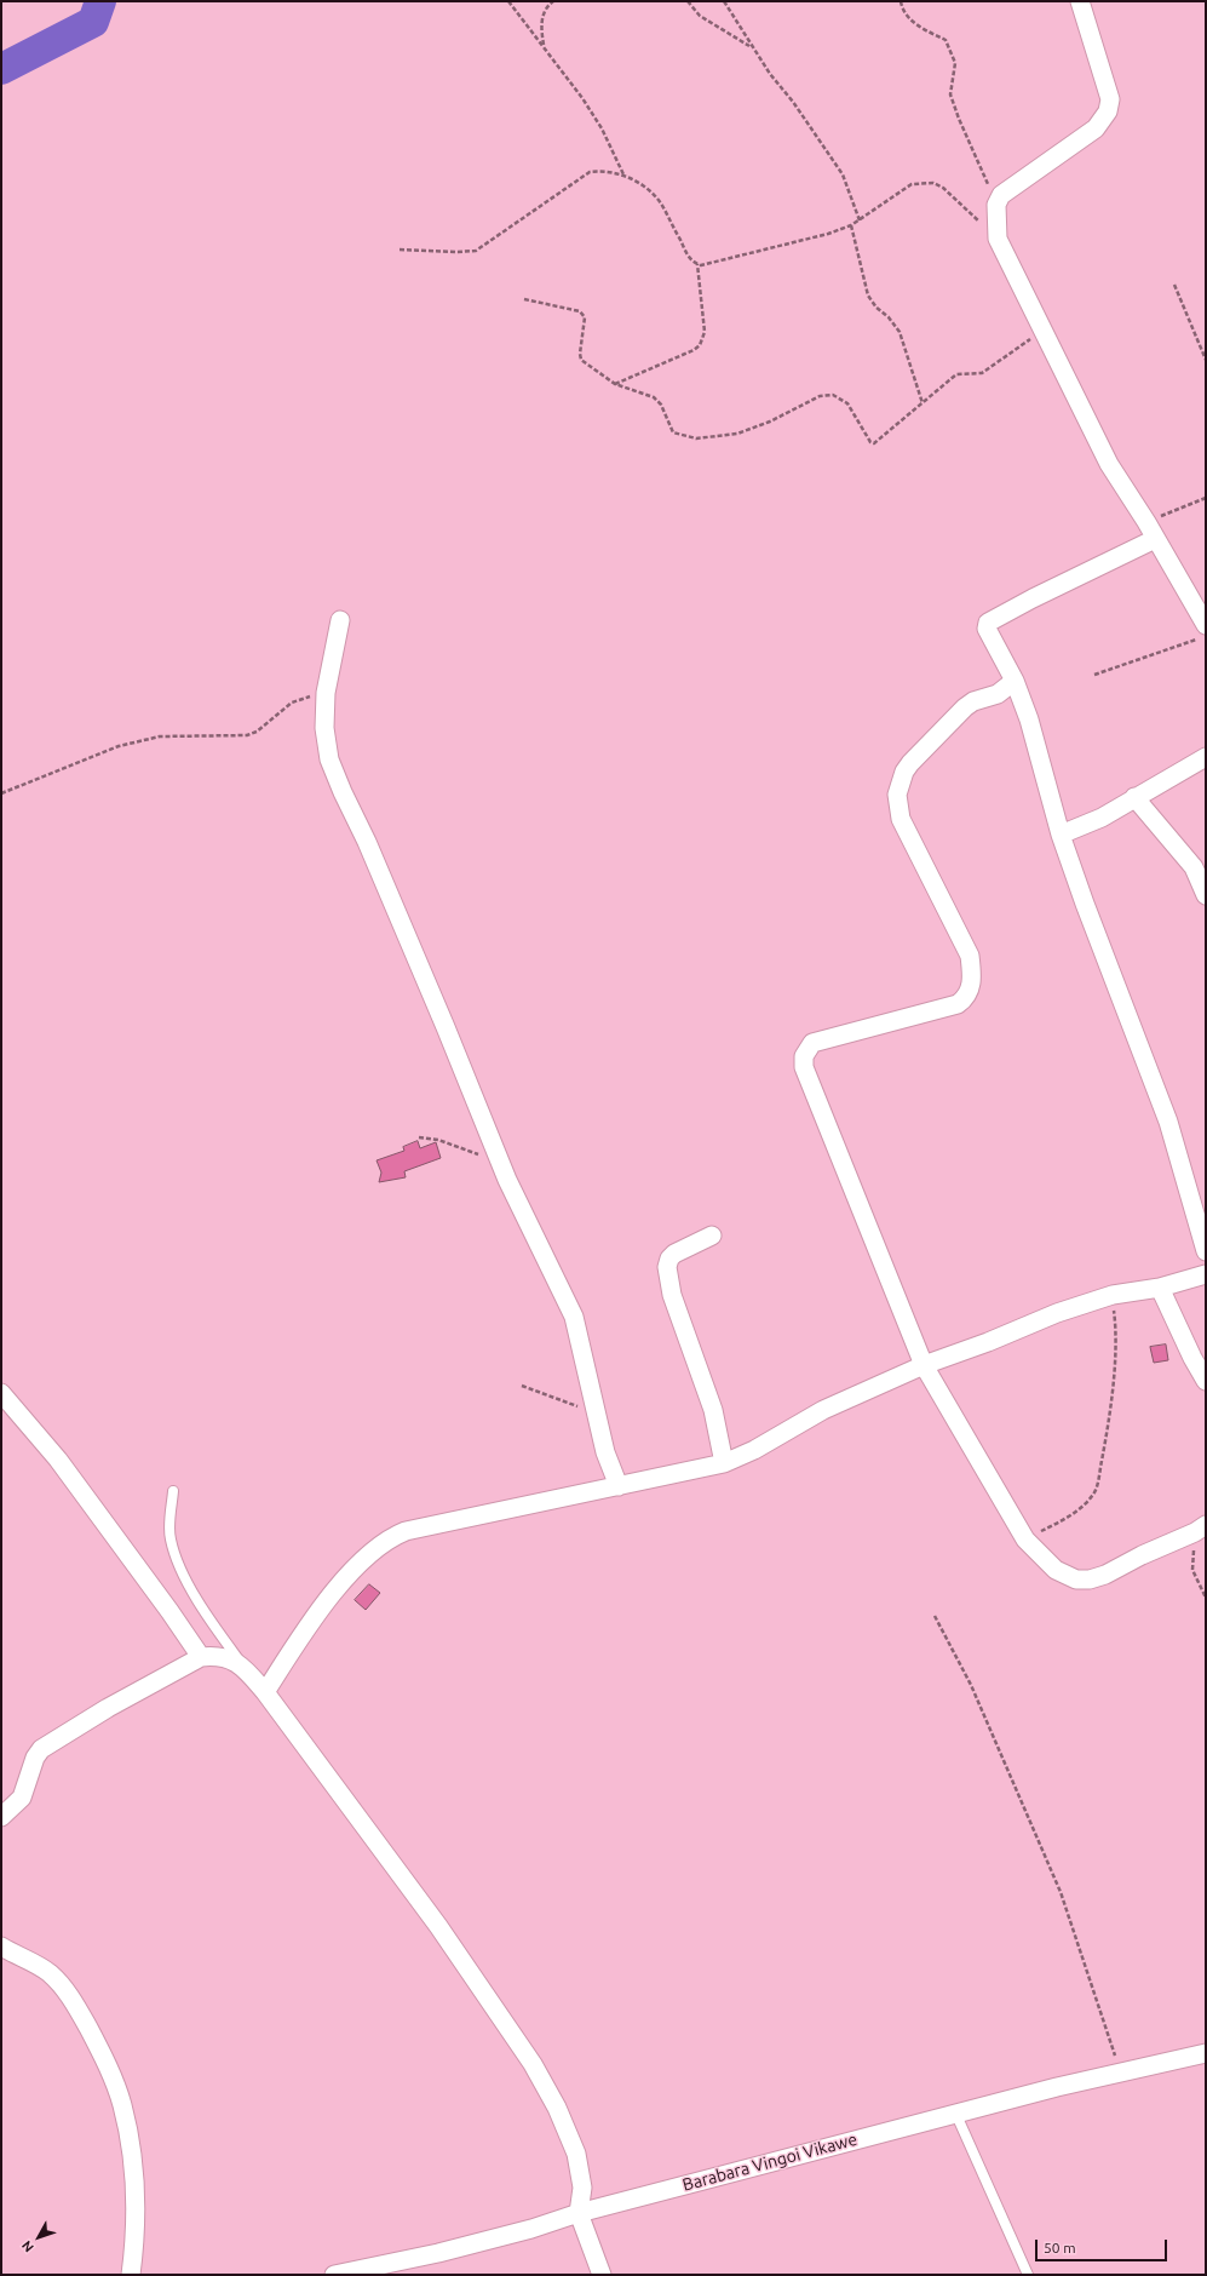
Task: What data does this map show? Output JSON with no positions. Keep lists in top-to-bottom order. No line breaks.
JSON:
{"streets":{"street":["Barabara Vingoi Vikawe"]},"scale_bar":"50 m","north":"bottom left"}
